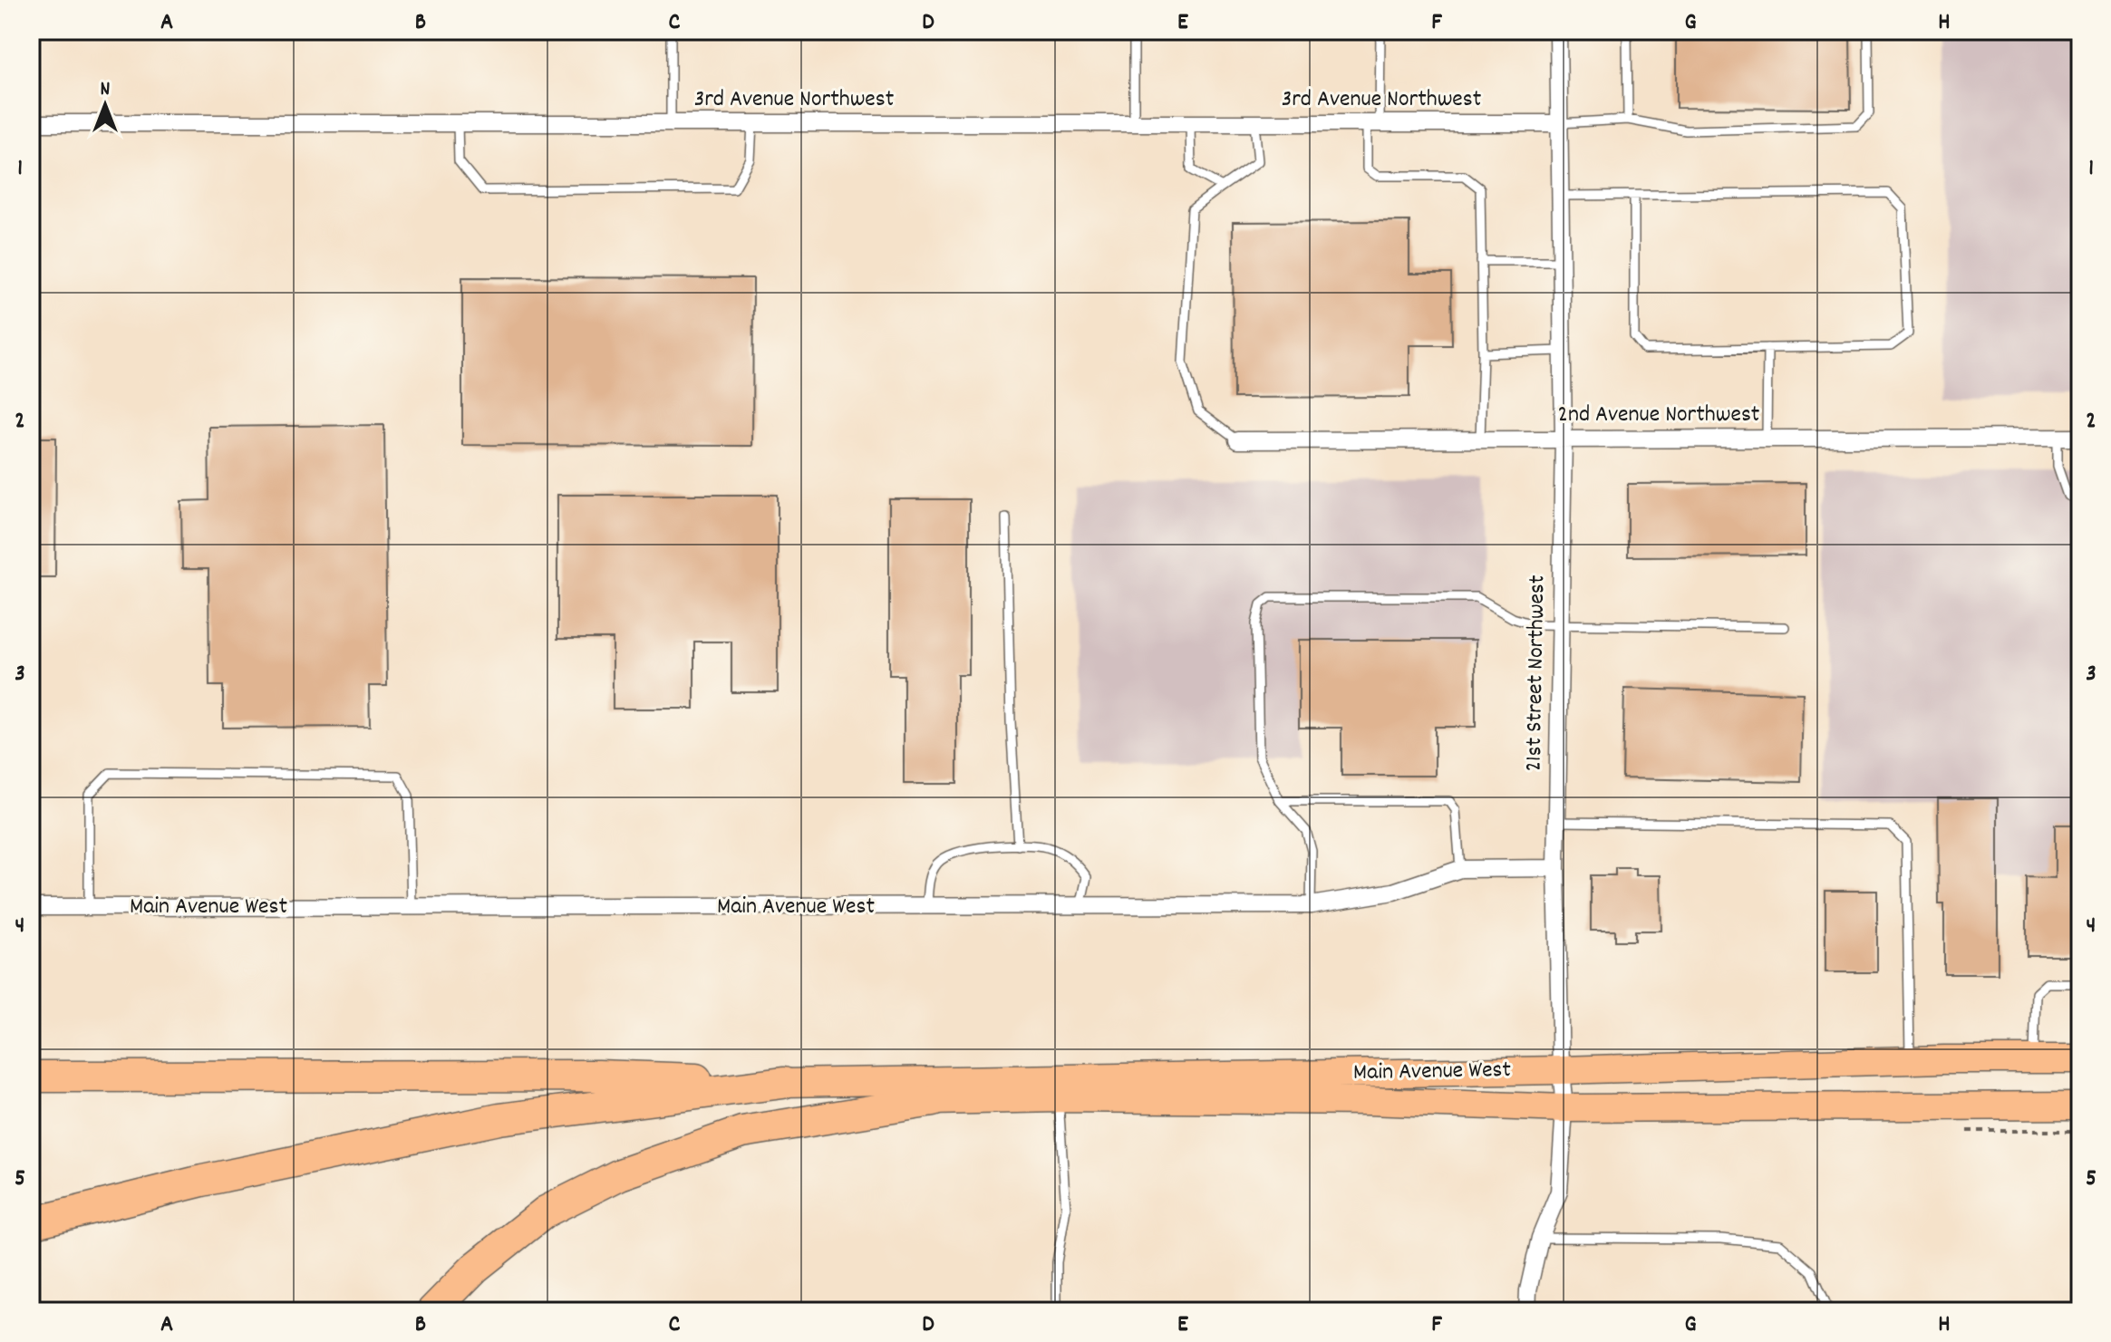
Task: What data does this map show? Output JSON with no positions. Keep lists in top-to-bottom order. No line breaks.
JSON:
{"streets":{"main road":["Main Avenue West"],"street":["3rd Avenue Northwest","2nd Avenue Northwest","21st Street Northwest"]},"crossings":[["3rd Avenue Northwest","21st Street Northwest"],["2nd Avenue Northwest","21st Street Northwest"],["21st Street Northwest","Main Avenue West"]],"north":"top","grid":{"columns":["A","B","C","D","E","F","G","H"],"rows":["1","2","3","4","5"]}}
